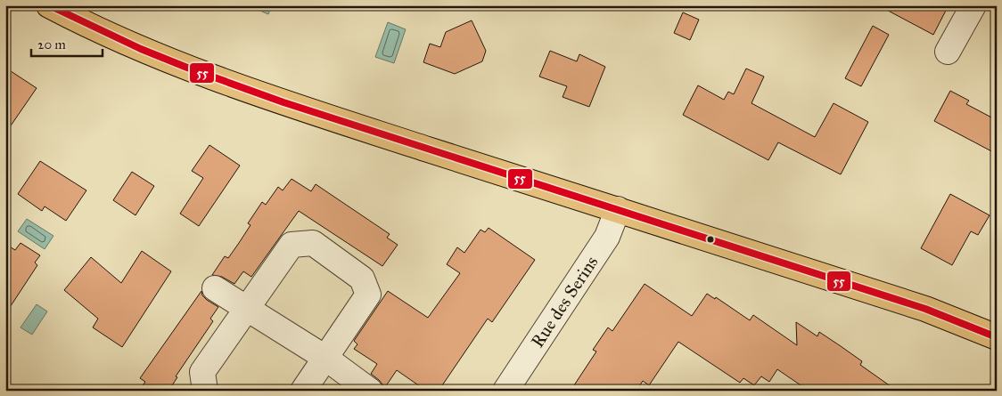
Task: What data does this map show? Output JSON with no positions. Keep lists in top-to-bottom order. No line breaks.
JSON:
{"streets":{"street":["Rue des Serins"]},"lines":["transit line 55"],"scale_bar":"20 m"}
